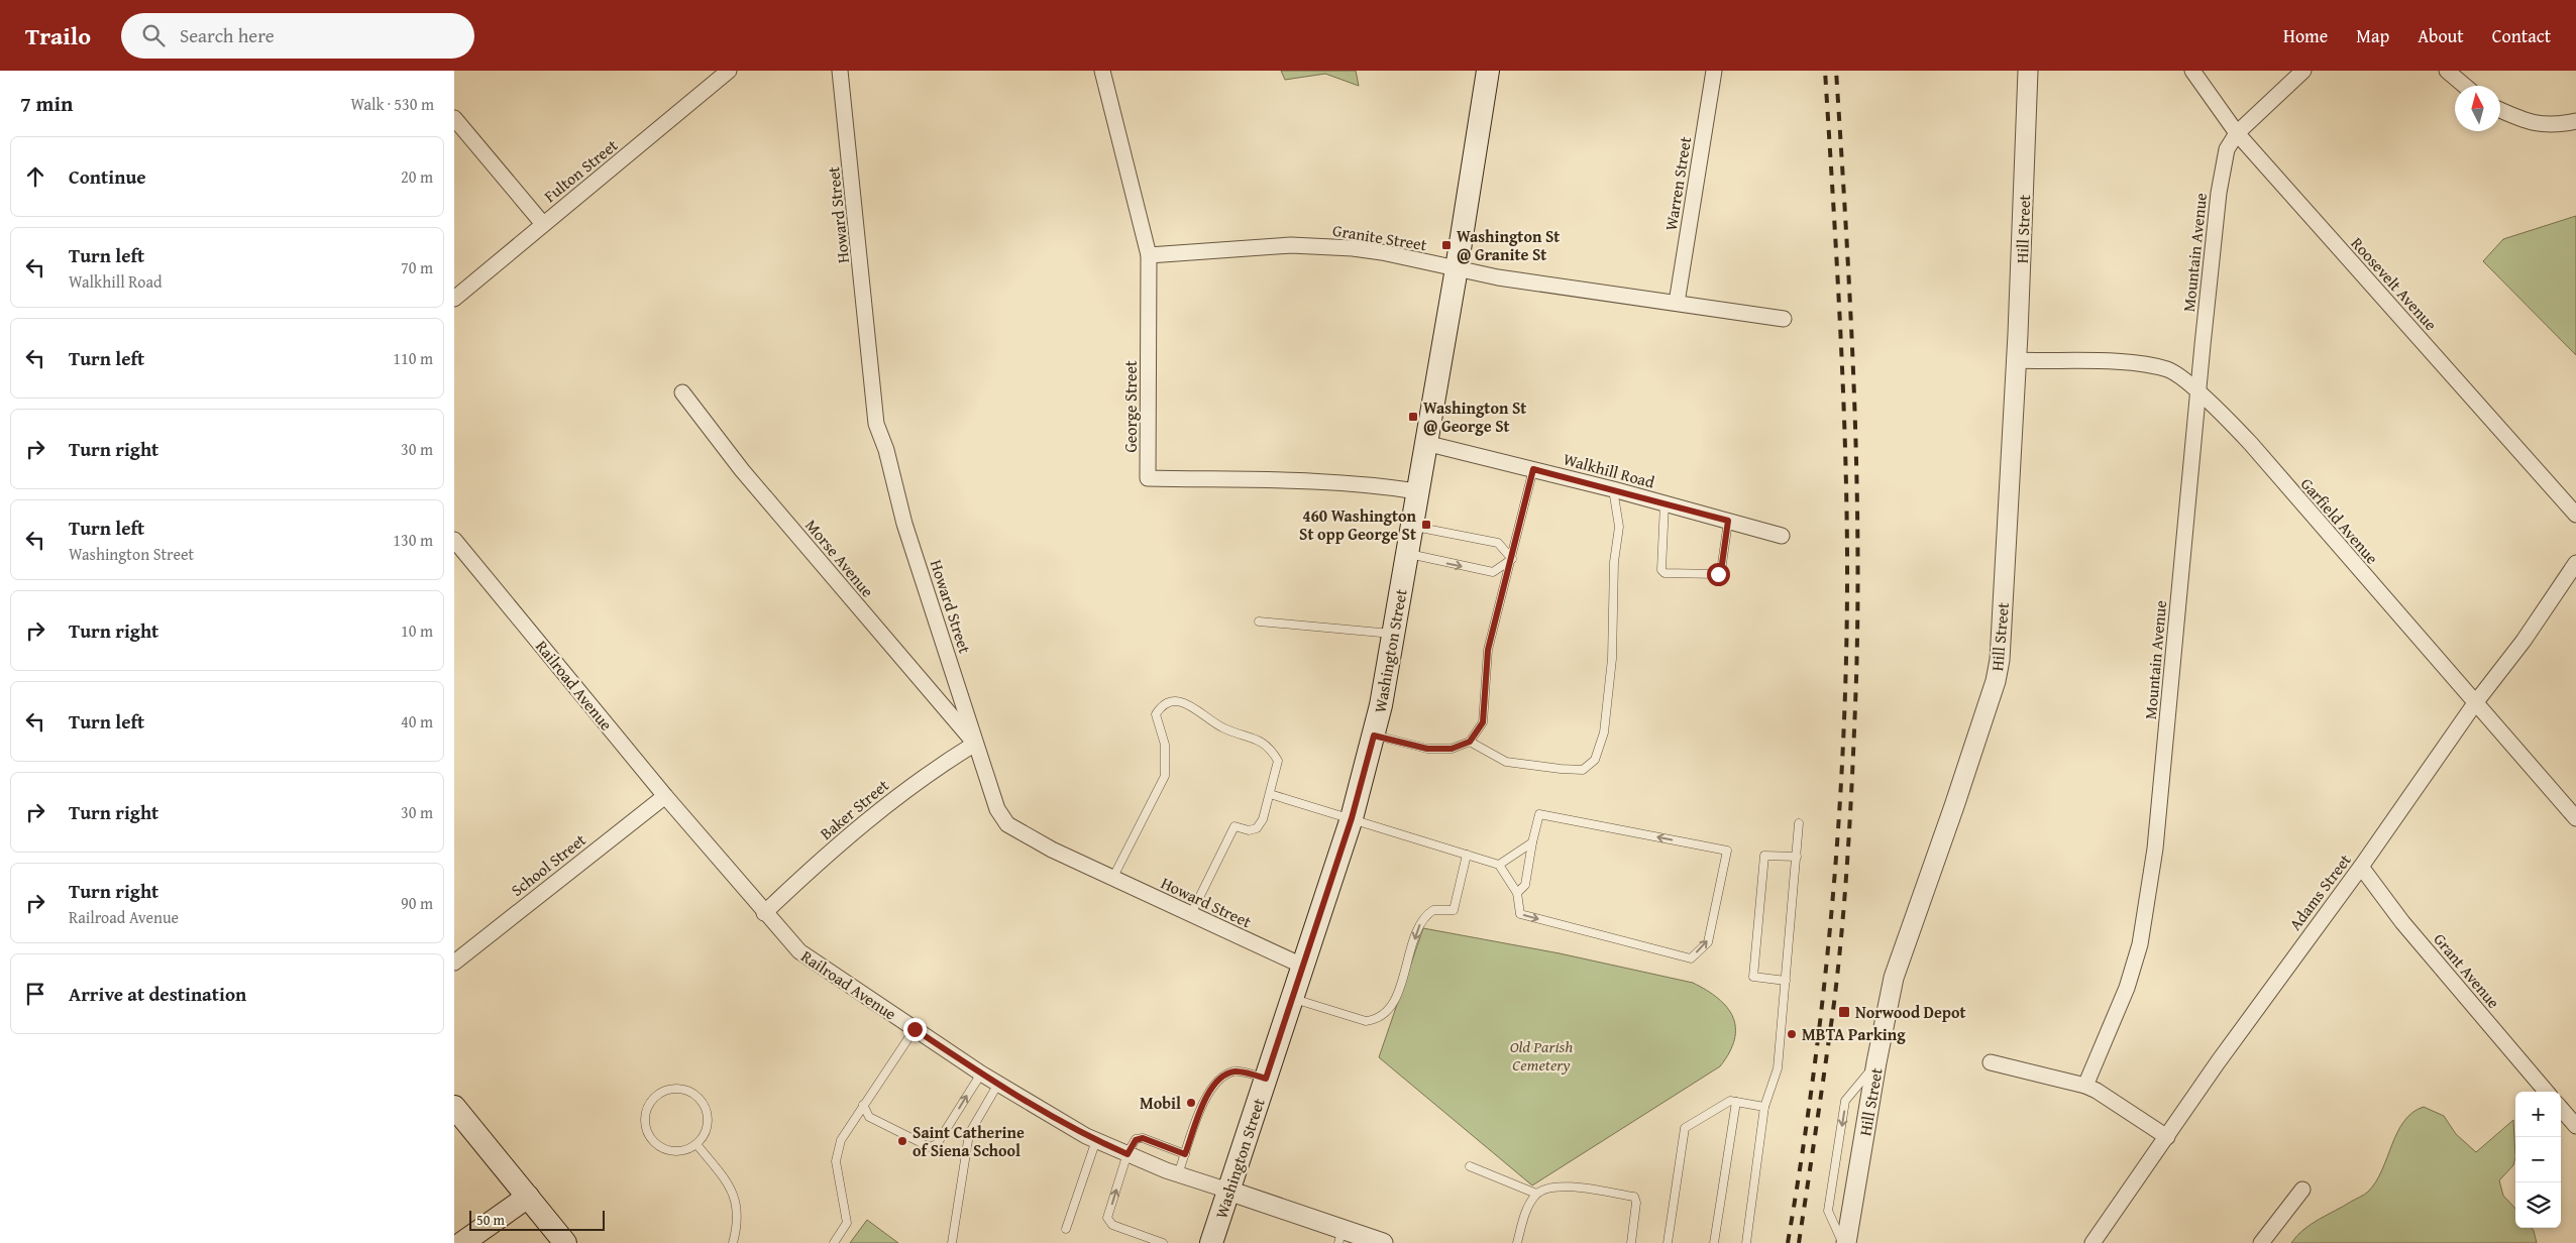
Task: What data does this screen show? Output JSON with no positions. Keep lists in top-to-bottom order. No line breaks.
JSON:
{"streets":{"main road":["Washington Street"],"street":["Fulton Street","Warren Street","Howard Street","Hill Street","Granite Street","Mountain Avenue","Roosevelt Avenue","George Street","Walkhill Road","Garfield Avenue","Morse Avenue","Railroad Avenue","Baker Street","School Street","Adams Street","Grant Avenue"]},"crossings":[["Warren Street","Granite Street"],["Howard Street","Morse Avenue"],["Howard Street","Washington Street"],["Howard Street","Baker Street"],["Hill Street","Garfield Avenue"],["Granite Street","George Street"],["Granite Street","Washington Street"],["Mountain Avenue","Roosevelt Avenue"],["Mountain Avenue","Garfield Avenue"],["George Street","Washington Street"],["Walkhill Road","Washington Street"],["Garfield Avenue","Adams Street"],["Morse Avenue","Baker Street"],["Washington Street","Railroad Avenue"],["Railroad Avenue","Baker Street"],["Railroad Avenue","School Street"],["Adams Street","Grant Avenue"]],"parks":["Old Parish Cemetery"],"places":{"transit":["Washington St @ Granite St","Washington St @ George St","460 Washington St opp George St","Norwood Depot"],"other":["MBTA Parking","Mobil","Saint Catherine of Siena School"]},"scale_bar":"50 m","north":"top","page":{"header":"Trailo","search":"Search here","nav":["Home","Map","About","Contact"],"heading":["7 min","Walk · 530 m"],"list":[["Continue","20 m"],["Turn left","Walkhill Road","70 m"],["Turn left","110 m"],["Turn right","30 m"],["Turn left","Washington Street","130 m"],["Turn right","10 m"],["Turn left","40 m"],["Turn right","30 m"],["Turn right","Railroad Avenue","90 m"],"Arrive at destination"],"map_buttons":["+","−"],"scale":"50 m"}}
